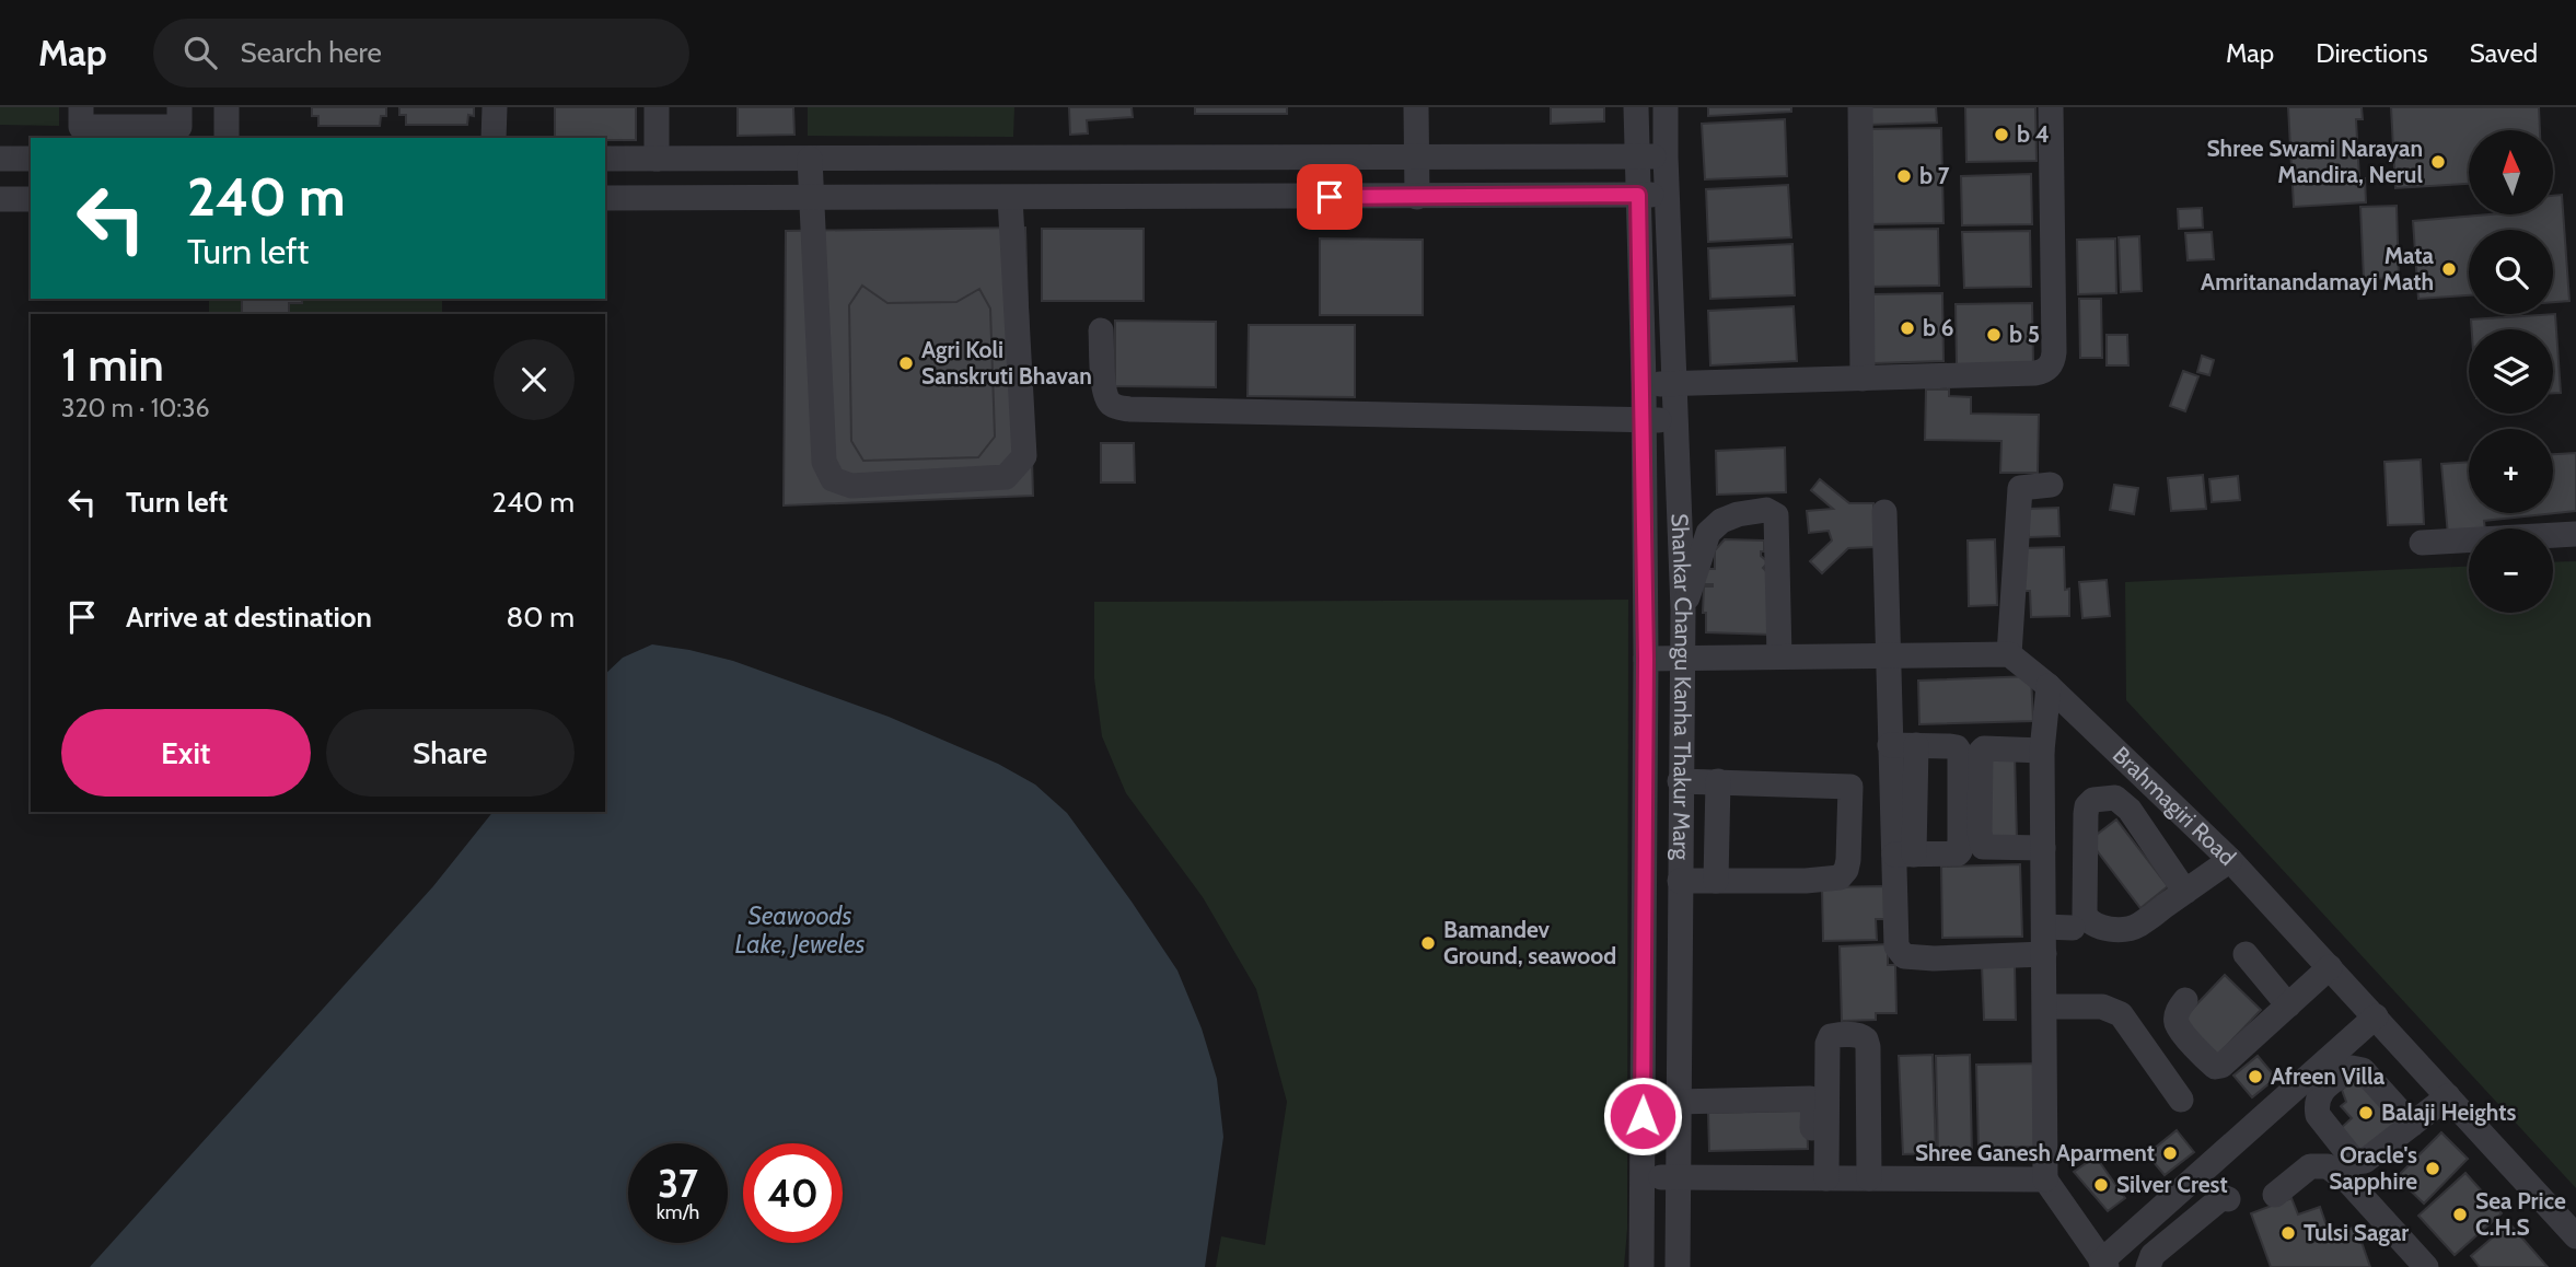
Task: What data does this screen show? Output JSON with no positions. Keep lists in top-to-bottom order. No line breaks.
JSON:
{"streets":{"street":["Shankar Changu Kanha Thakur Marg","Brahmagiri Road"]},"water":["Seawoods Lake, Jeweles"],"places":["b 4","Shree Swami Narayan Mandira, Nerul","b 7","Mata Amritanandamayi Math","b 6","b 5","Agri Koli Sanskruti Bhavan","Bamandev Ground, seawood","Afreen Villa","Balaji Heights","Shree Ganesh Aparment","Oracle's Sapphire","Silver Crest","Sea Price C.H.S","Tulsi Sagar"],"north":"top","page":{"header":"Map","search":"Search here","nav":["Map","Directions","Saved"],"map_buttons":["+","−"],"turn":["240 m","Turn left"],"heading":["1 min","320 m · 10:36"],"list":[{"name":"Turn left","value":"240 m"},{"name":"Arrive at destination","value":"80 m"}],"buttons":["Exit","Share"],"speed":"37 km/h","limit":"40"}}
